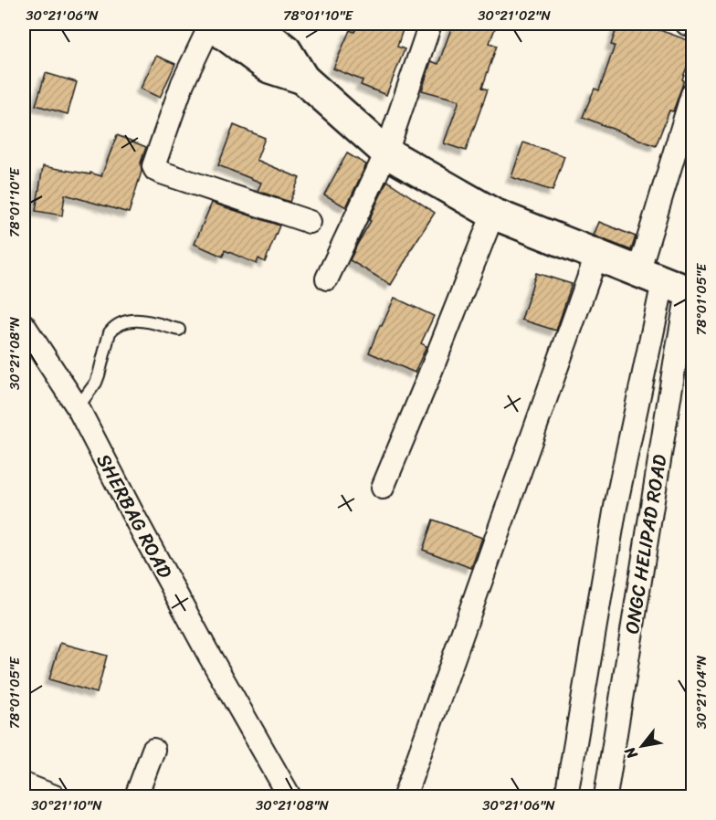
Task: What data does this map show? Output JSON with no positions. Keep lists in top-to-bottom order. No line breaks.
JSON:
{"streets":{"street":["SHERBAG ROAD","ONGC HELIPAD ROAD"]},"north":"bottom left","coordinates":["30°21'06\"N","78°01'10\"E","30°21'02\"N","78°01'05\"E","30°21'08\"N","30°21'04\"N","30°21'10\"N"]}
